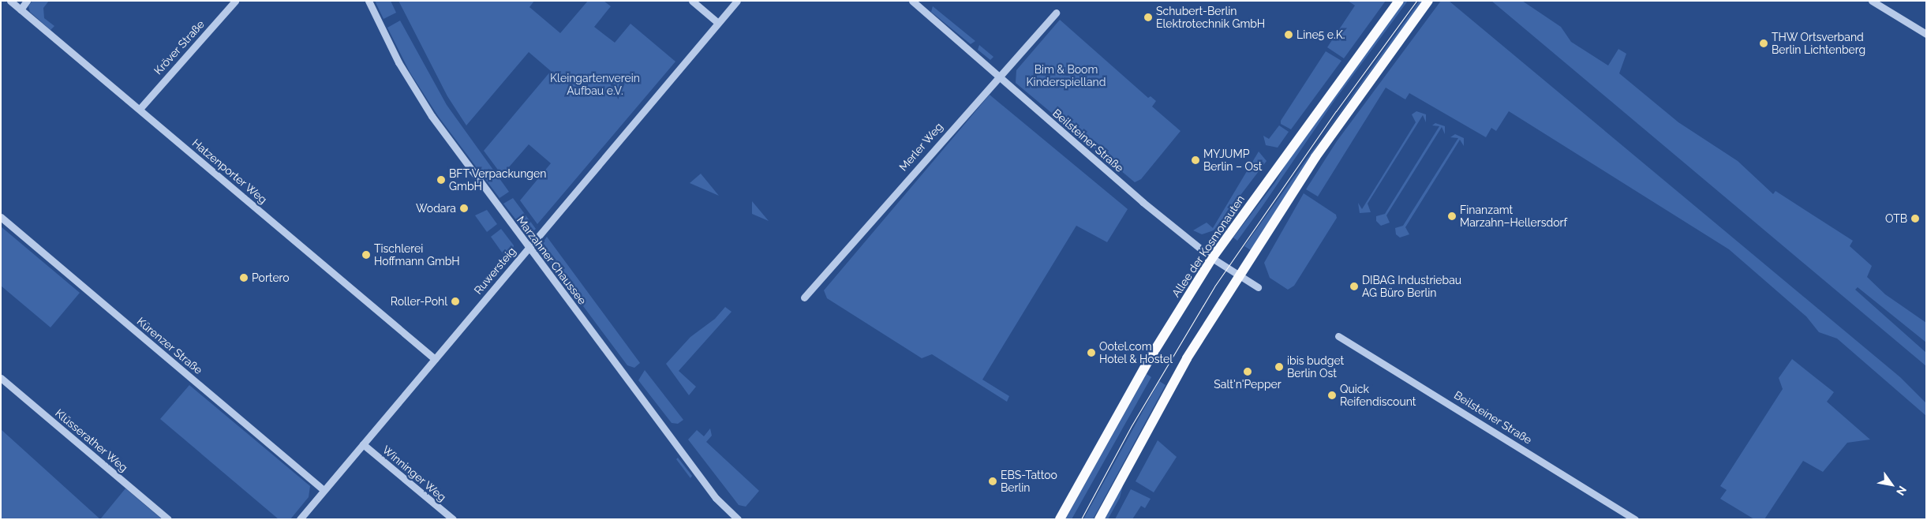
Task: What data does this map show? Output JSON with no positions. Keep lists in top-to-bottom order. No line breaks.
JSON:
{"streets":{"main road":["Allee der Kosmonauten"],"street":["Kröver Straße","Beilsteiner Straße","Merler Weg","Hatzenporter Weg","Marzahner Chaussee","Ruwersteig","Kürenzer Straße","Klüsserather Weg","Winninger Weg"]},"crossings":[["Kröver Straße","Hatzenporter Weg"],["Beilsteiner Straße","Merler Weg"],["Beilsteiner Straße","Allee der Kosmonauten"],["Hatzenporter Weg","Ruwersteig"],["Marzahner Chaussee","Ruwersteig"],["Ruwersteig","Kürenzer Straße"],["Ruwersteig","Winninger Weg"]],"parks":["Bim & Boom Kinderspielland","Kleingartenverein Aufbau e.V."],"places":["Schubert-Berlin Elektrotechnik GmbH","Line5 e.K.","THW Ortsverband Berlin Lichtenberg","MYJUMP Berlin – Ost","BFT Verpackungen GmbH","Wodara","Finanzamt Marzahn–Hellersdorf","OTB","Tischlerei Hoffmann GmbH","Portero","DIBAG Industriebau AG Büro Berlin","Roller-Pohl","Ootel.com Hotel & Hostel","ibis budget Berlin Ost","Salt'n'Pepper","Quick Reifendiscount","EBS-Tattoo Berlin"],"north":"bottom right"}
